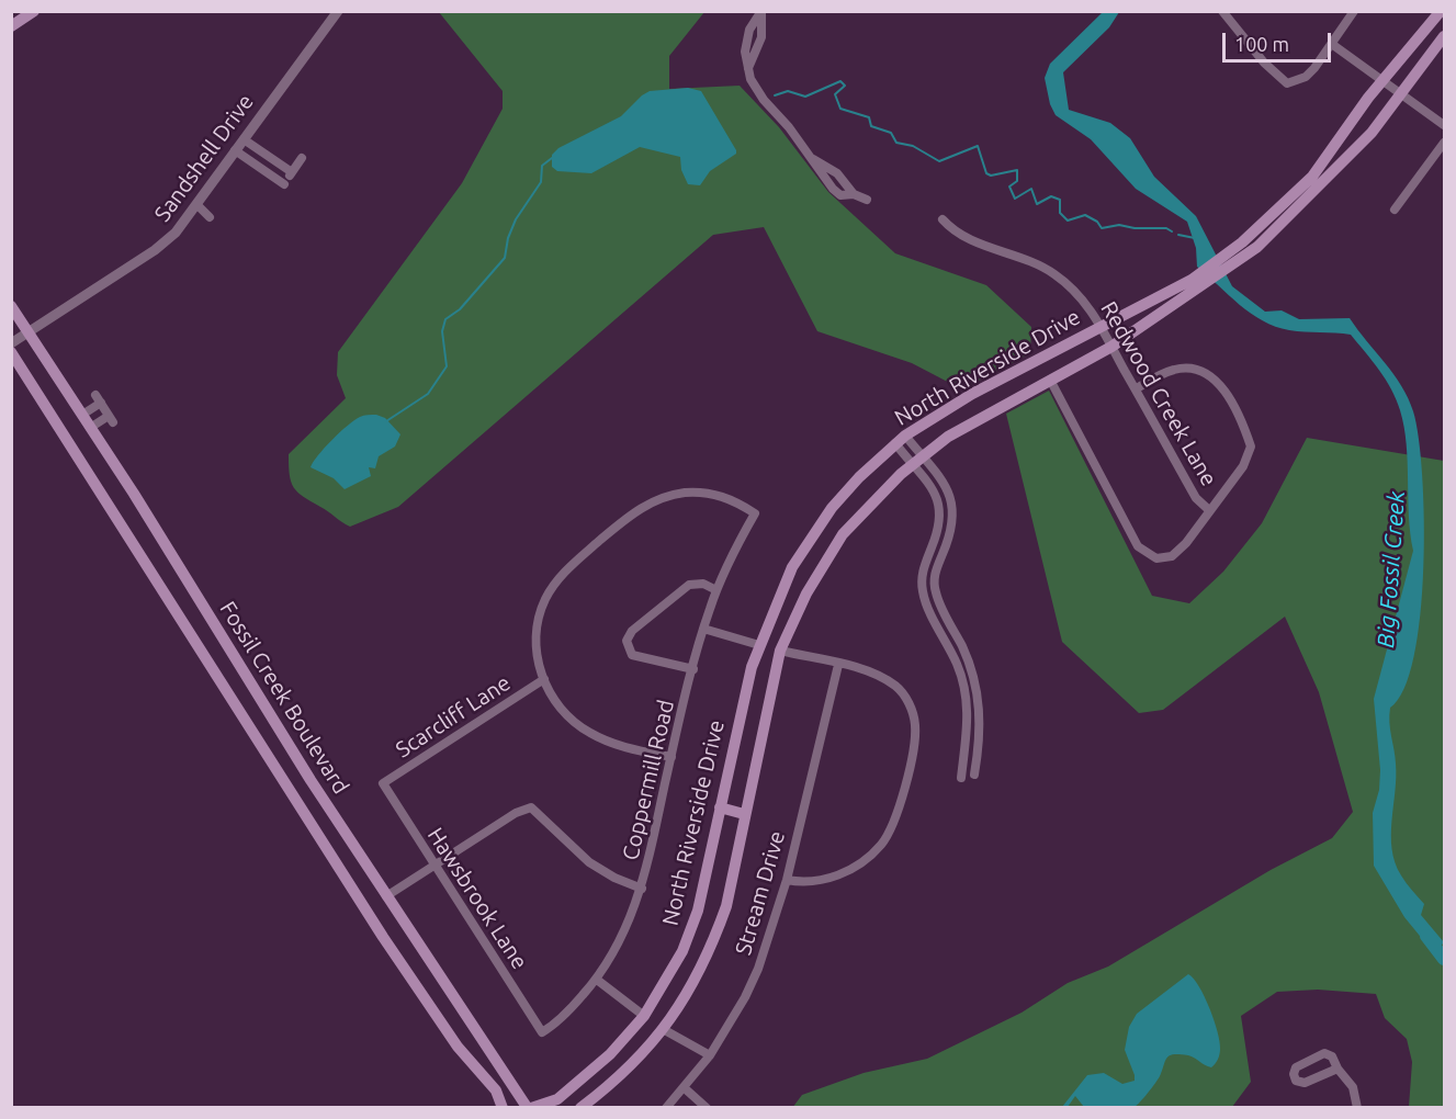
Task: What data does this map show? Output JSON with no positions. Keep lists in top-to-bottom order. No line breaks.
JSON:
{"streets":{"main road":["North Riverside Drive","Fossil Creek Boulevard"],"street":["Sandshell Drive","Redwood Creek Lane","Scarcliff Lane","Coppermill Road","Stream Drive","Hawsbrook Lane"]},"crossings":[["Sandshell Drive","Fossil Creek Boulevard"],["North Riverside Drive","Redwood Creek Lane"],["North Riverside Drive","Fossil Creek Boulevard"],["Scarcliff Lane","Coppermill Road"],["Scarcliff Lane","Hawsbrook Lane"],["Coppermill Road","Hawsbrook Lane"]],"water":["Big Fossil Creek"],"scale_bar":"100 m"}
